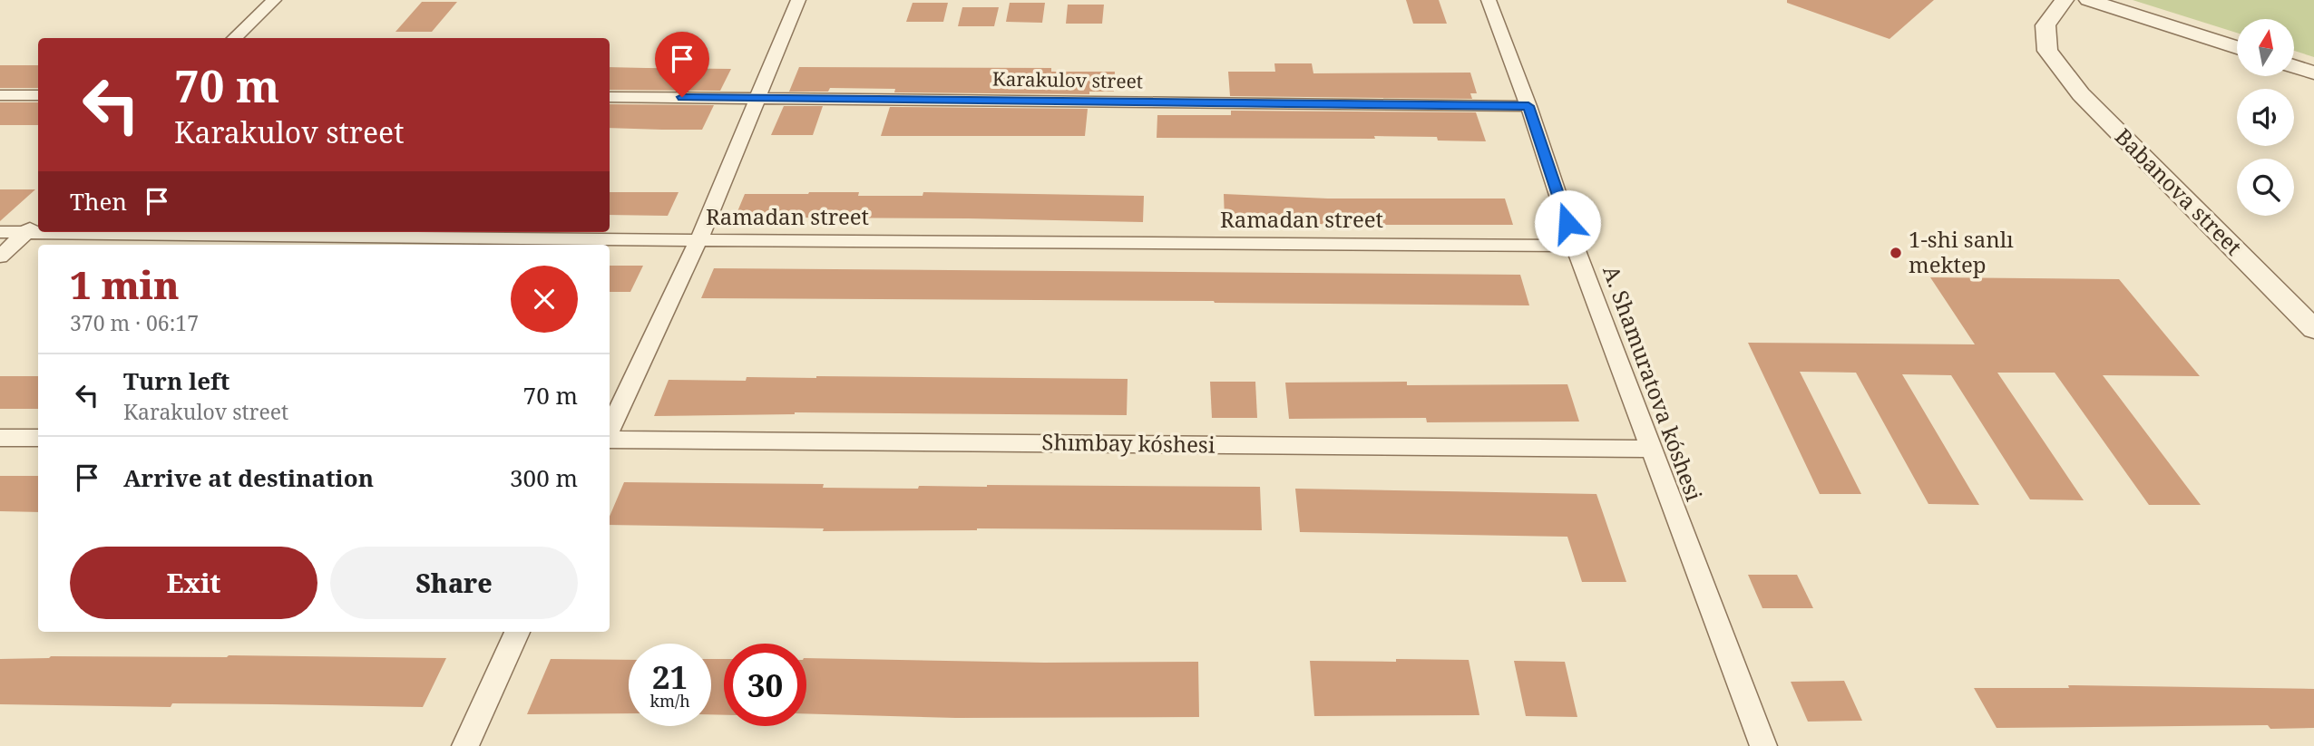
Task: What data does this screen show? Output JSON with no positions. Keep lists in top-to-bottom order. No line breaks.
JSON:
{"streets":{"street":["Karakulov street","Babanova street","Ramadan street","A. Shamuratova kóshesi","Shımbay kóshesi"]},"crossings":[["Karakulov street","A. Shamuratova kóshesi"],["Ramadan street","A. Shamuratova kóshesi"],["A. Shamuratova kóshesi","Shımbay kóshesi"]],"places":["1-shi sanlı mektep"],"north":"top","page":{"turn":["70 m","Karakulov street"],"then":"Then","heading":["1 min","370 m · 06:17"],"list":[{"name":"Turn left","note":"Karakulov street","value":"70 m"},{"name":"Arrive at destination","value":"300 m"}],"buttons":["Exit","Share"],"speed":"21 km/h","limit":"30"}}
